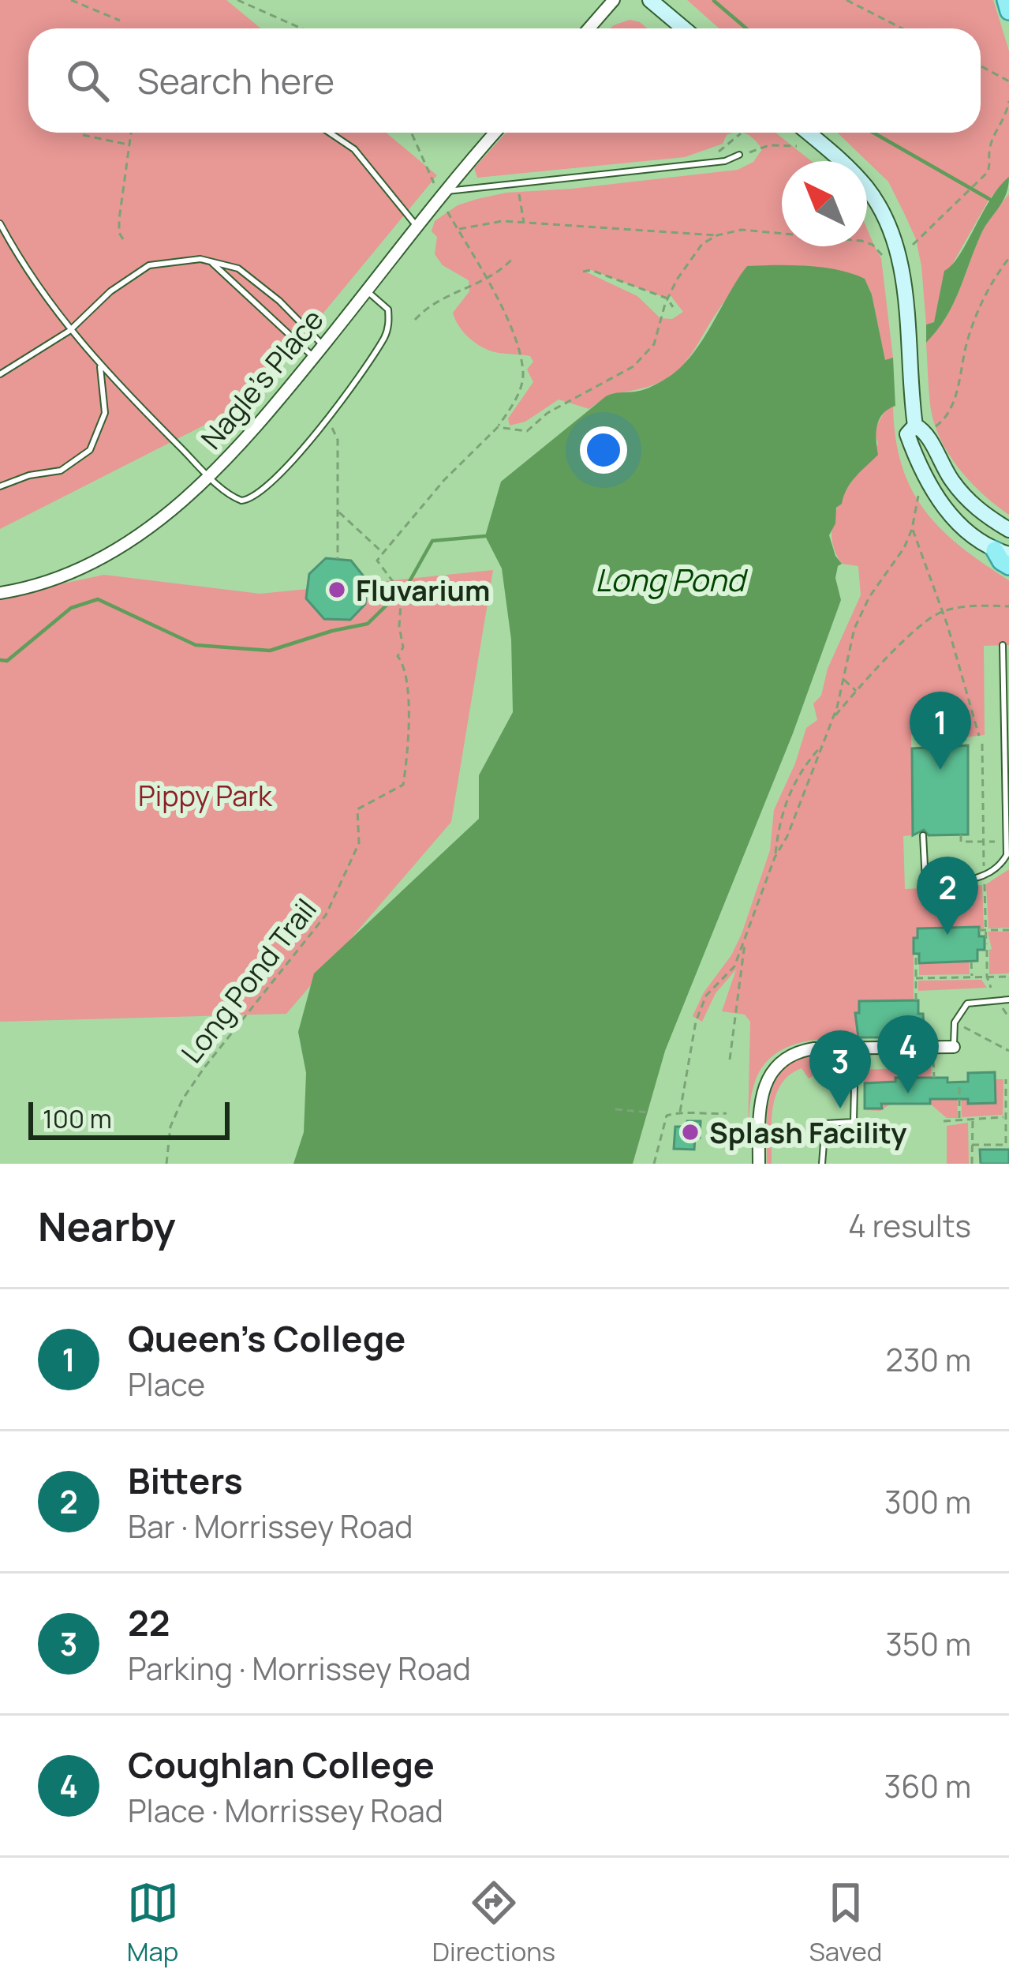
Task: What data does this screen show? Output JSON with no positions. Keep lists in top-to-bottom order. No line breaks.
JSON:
{"streets":{"street":["Nagle's Place"],"path":["Long Pond Trail"]},"water":["Long Pond"],"parks":["Pippy Park"],"places":["Fluvarium","Splash Facility"],"scale_bar":"100 m","north":"top left","page":{"search":"Search here","pins":["1","2","4","3"],"scale":"100 m","heading":["Nearby","4 results"],"list":[{"mark":"1","name":"Queen's College","note":"Place","value":"230 m"},{"mark":"2","name":"Bitters","note":"Bar · Morrissey Road","value":"300 m"},{"mark":"3","name":"22","note":"Parking · Morrissey Road","value":"350 m"},{"mark":"4","name":"Coughlan College","note":"Place · Morrissey Road","value":"360 m"}],"nav":["Map","Directions","Saved"]}}
